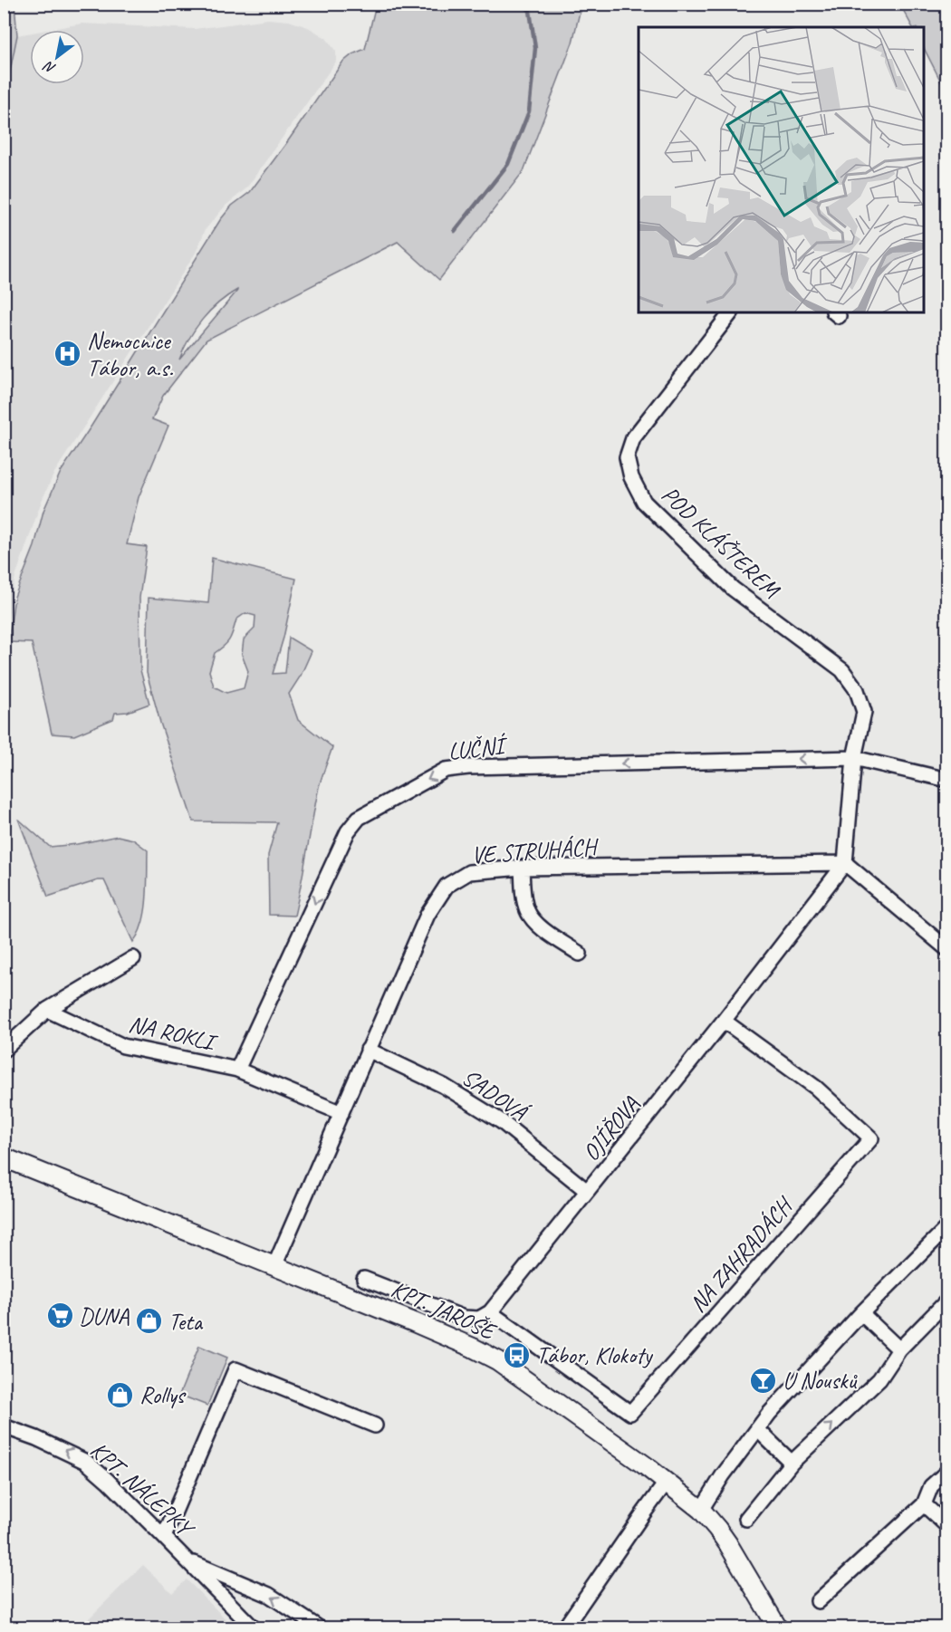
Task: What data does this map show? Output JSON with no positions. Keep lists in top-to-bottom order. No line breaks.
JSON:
{"streets":{"street":["POD KLÁŠTEREM","LUČNÍ","VE STRUHÁCH","NA ROKLI","SADOVÁ","OJÍŘOVA","NA ZAHRADÁCH","KPT. JAROŠE","KPT. NÁLEPKY"]},"crossings":[["POD KLÁŠTEREM","LUČNÍ"],["POD KLÁŠTEREM","VE STRUHÁCH"],["POD KLÁŠTEREM","OJÍŘOVA"],["LUČNÍ","NA ROKLI"],["VE STRUHÁCH","NA ROKLI"],["VE STRUHÁCH","SADOVÁ"],["VE STRUHÁCH","OJÍŘOVA"],["VE STRUHÁCH","KPT. JAROŠE"],["SADOVÁ","OJÍŘOVA"],["OJÍŘOVA","NA ZAHRADÁCH"]],"one_way":["LUČNÍ","KPT. NÁLEPKY"],"places":{"hospital":["Nemocnice Tábor, a.s."],"supermarket":["DUNA"],"shop":["Teta","Rollys"],"bus stop":["Tábor, Klokoty"],"bar":["U Nousků"]},"north":"bottom left"}
